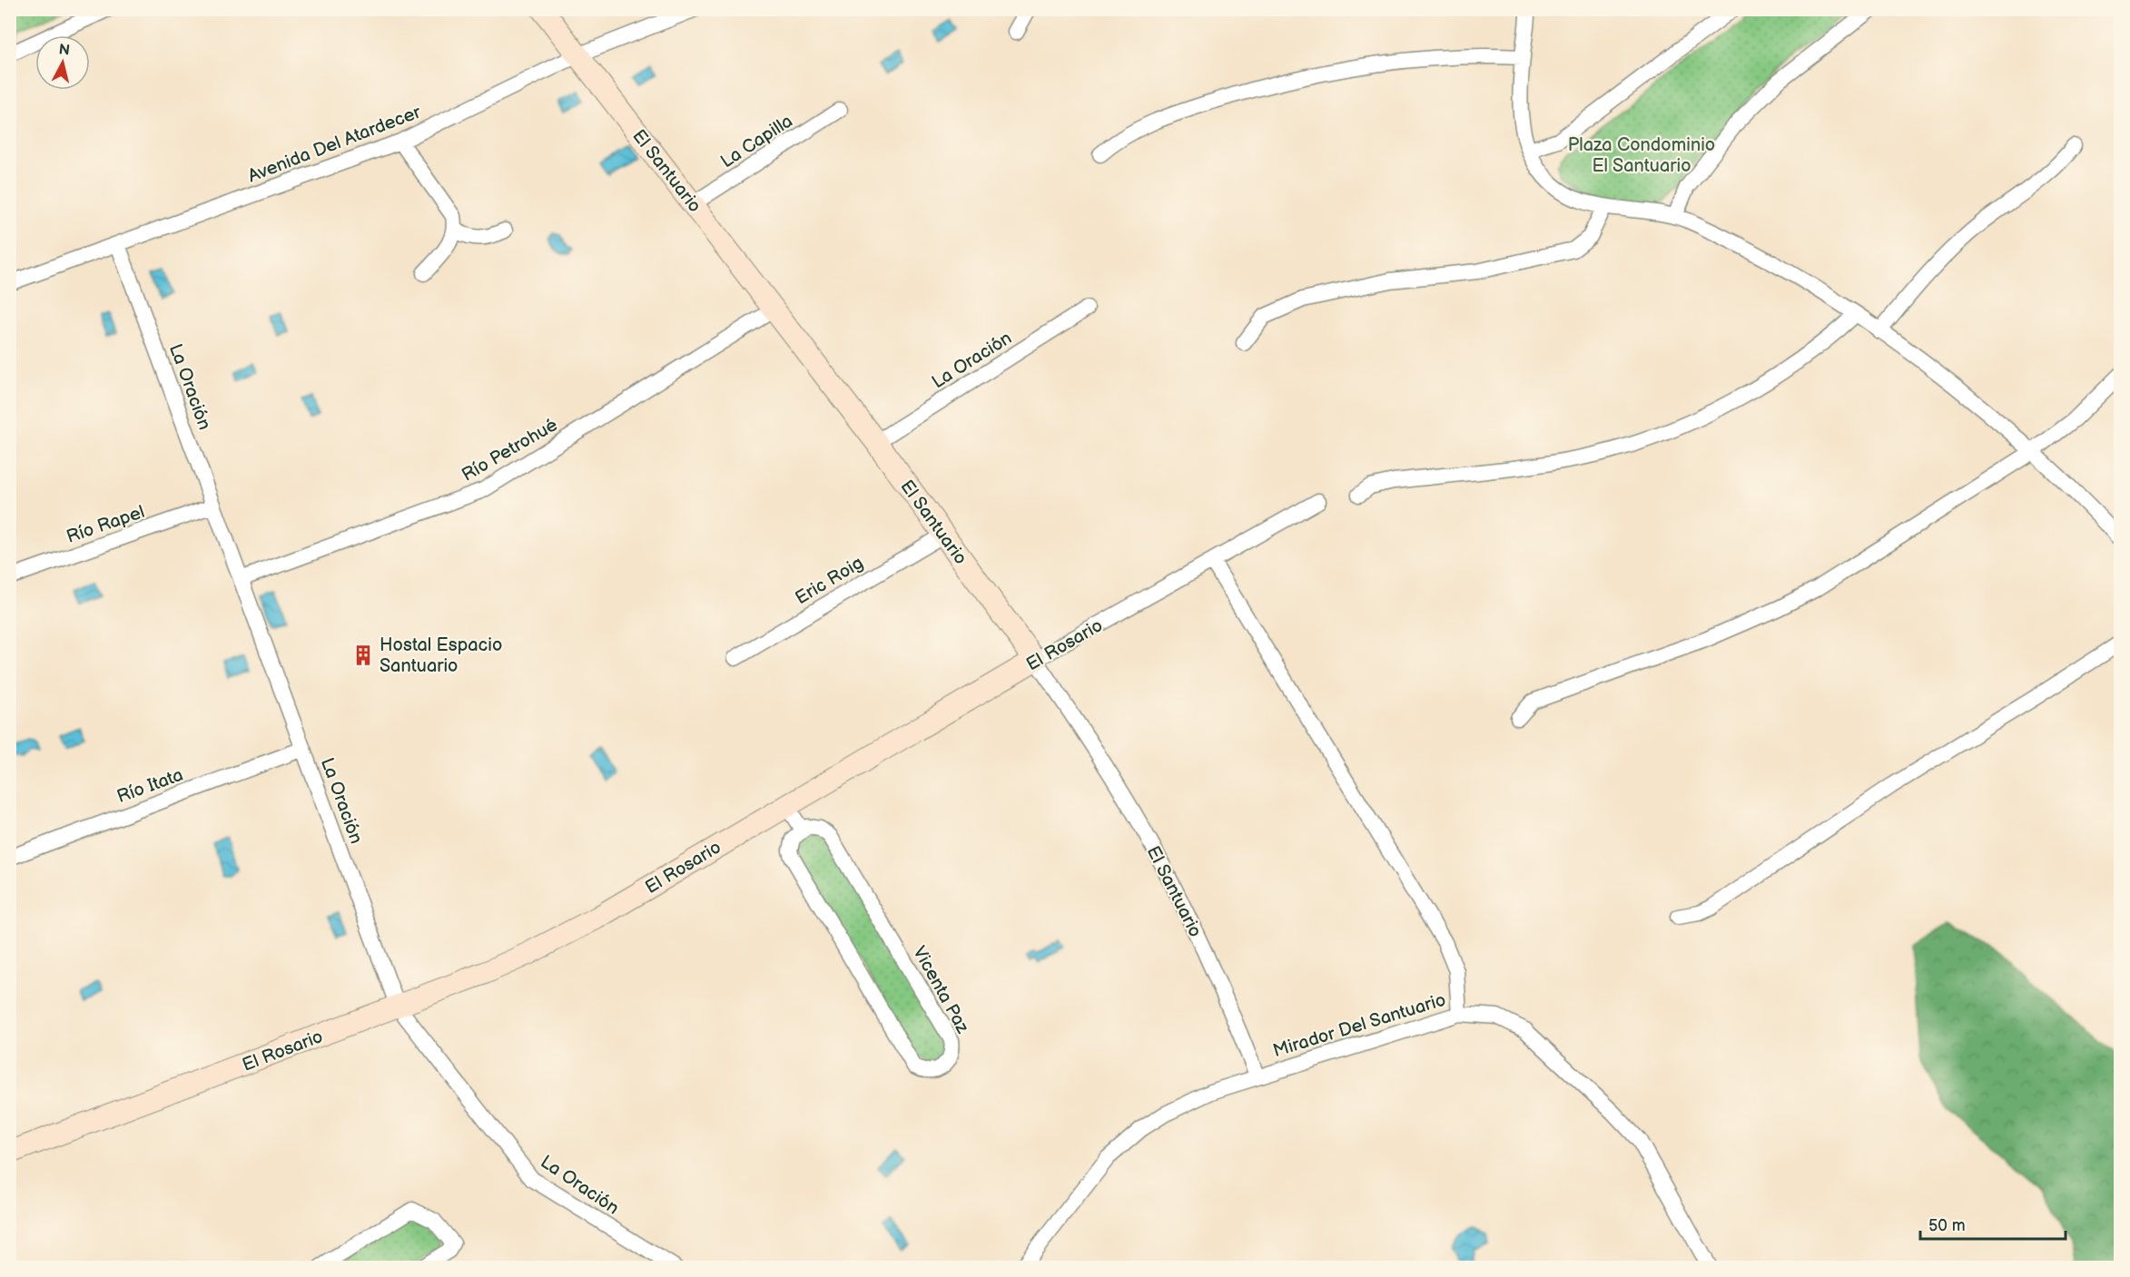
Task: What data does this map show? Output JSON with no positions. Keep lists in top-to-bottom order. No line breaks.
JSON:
{"streets":{"street":["La Capilla","Avenida Del Atardecer","El Santuario","La Oración","Río Petrohué","Río Rapel","Eric Roig","El Rosario","Río Itata","Vicenta Paz","Mirador Del Santuario"]},"crossings":[["La Capilla","El Santuario"],["Avenida Del Atardecer","El Santuario"],["Avenida Del Atardecer","La Oración"],["El Santuario","La Oración"],["El Santuario","Río Petrohué"],["El Santuario","Eric Roig"],["El Santuario","El Rosario"],["El Santuario","Mirador Del Santuario"],["La Oración","Río Petrohué"],["La Oración","Río Rapel"],["La Oración","El Rosario"],["La Oración","Río Itata"]],"parks":["Plaza Condominio El Santuario"],"places":{"building":["Hostal Espacio Santuario"]},"scale_bar":"50 m","north":"top"}
